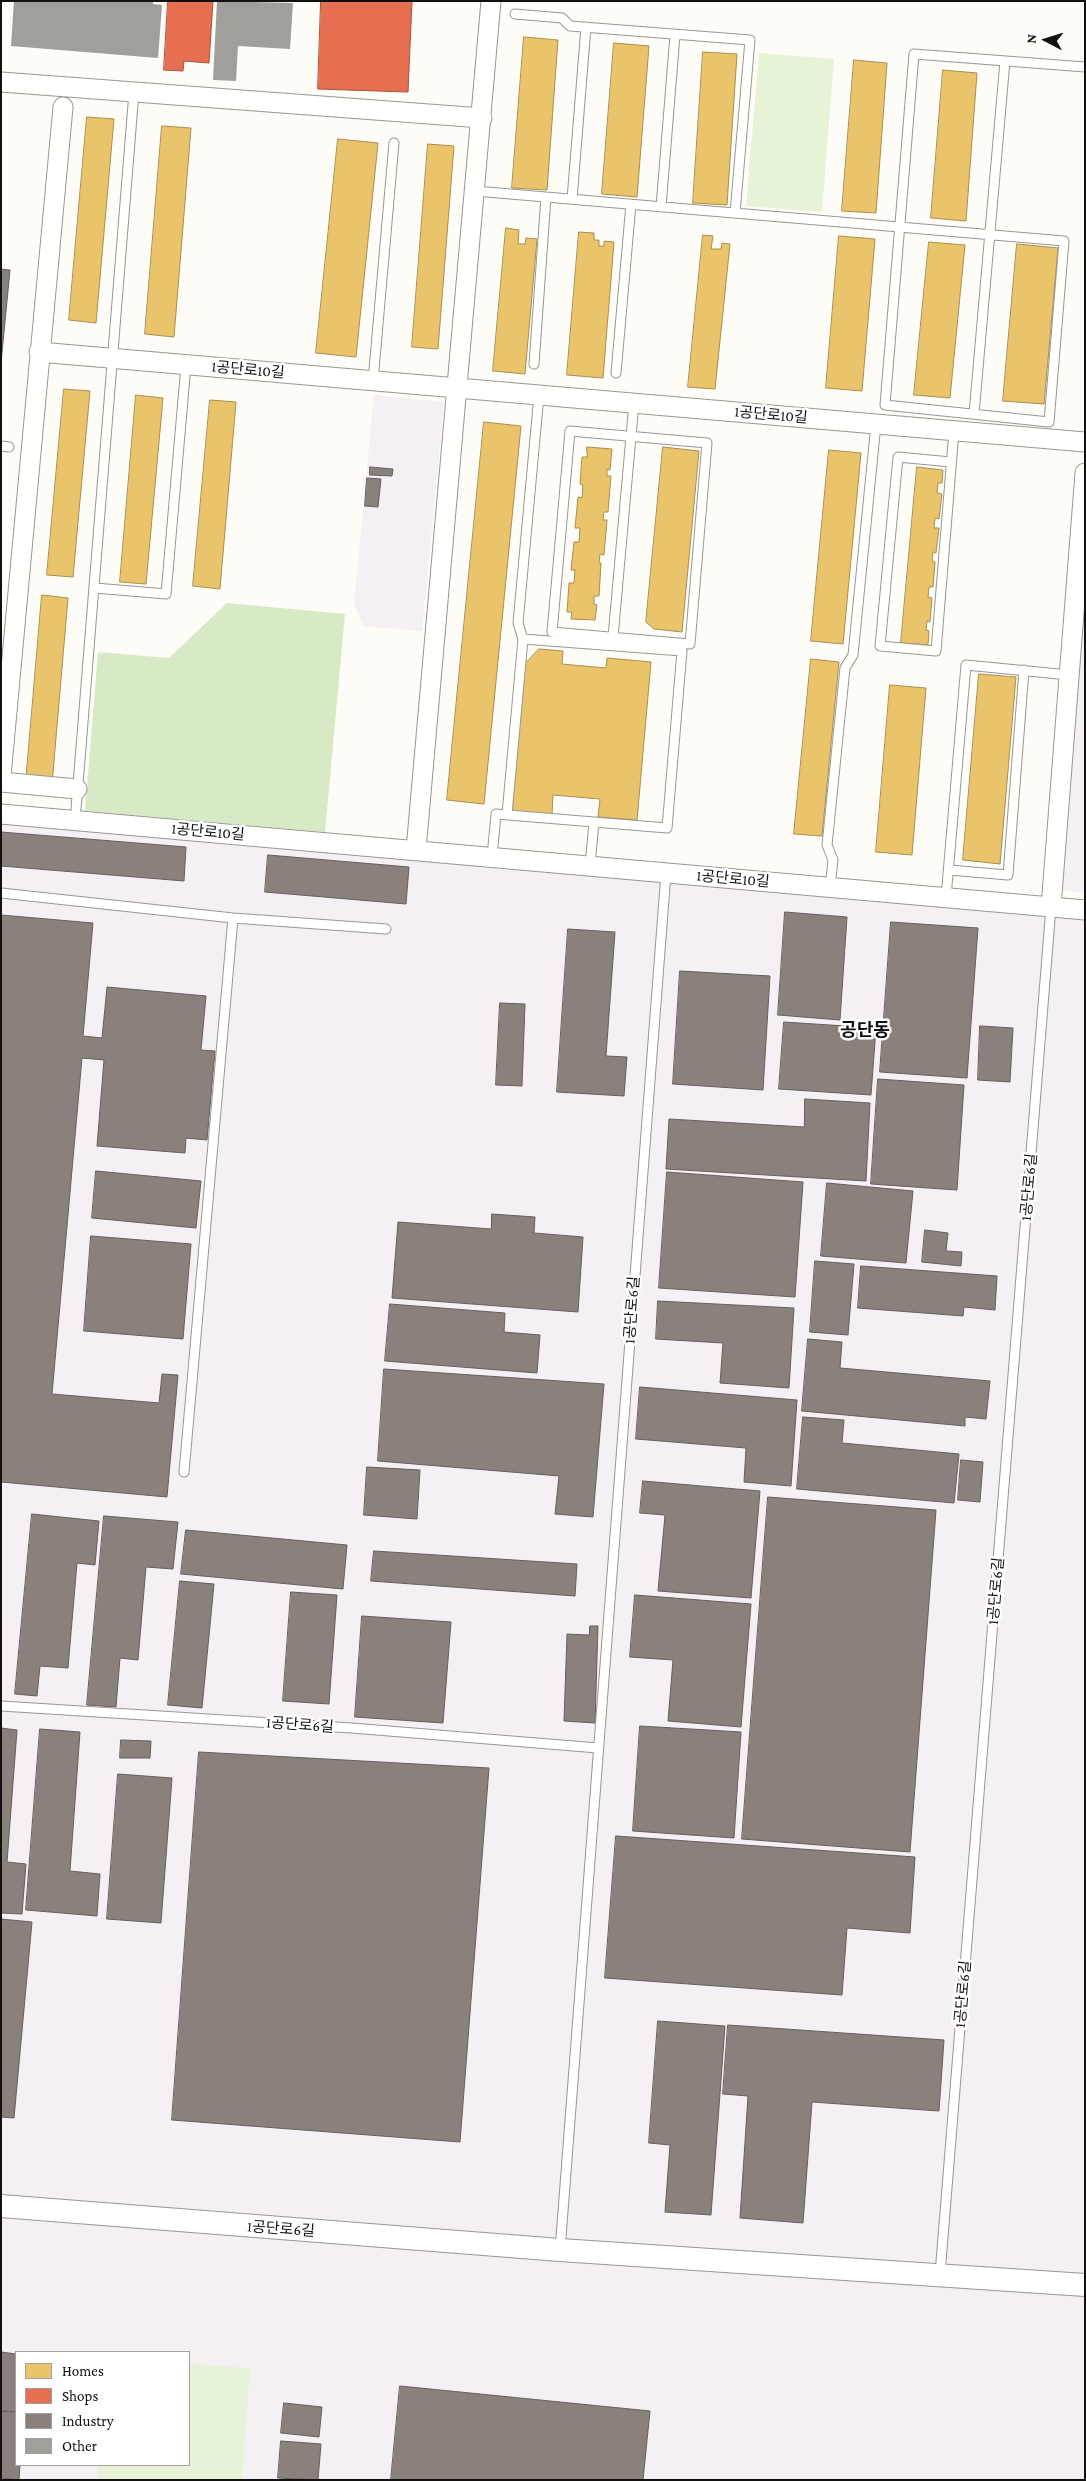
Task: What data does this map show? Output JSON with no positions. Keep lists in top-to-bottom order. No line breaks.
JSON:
{"streets":{"street":["1공단로10길","1공단로6길"]},"crossings":[["1공단로10길","1공단로6길"]],"districts":["공단동"],"legend":["Homes","Shops","Industry","Other"],"north":"left"}
